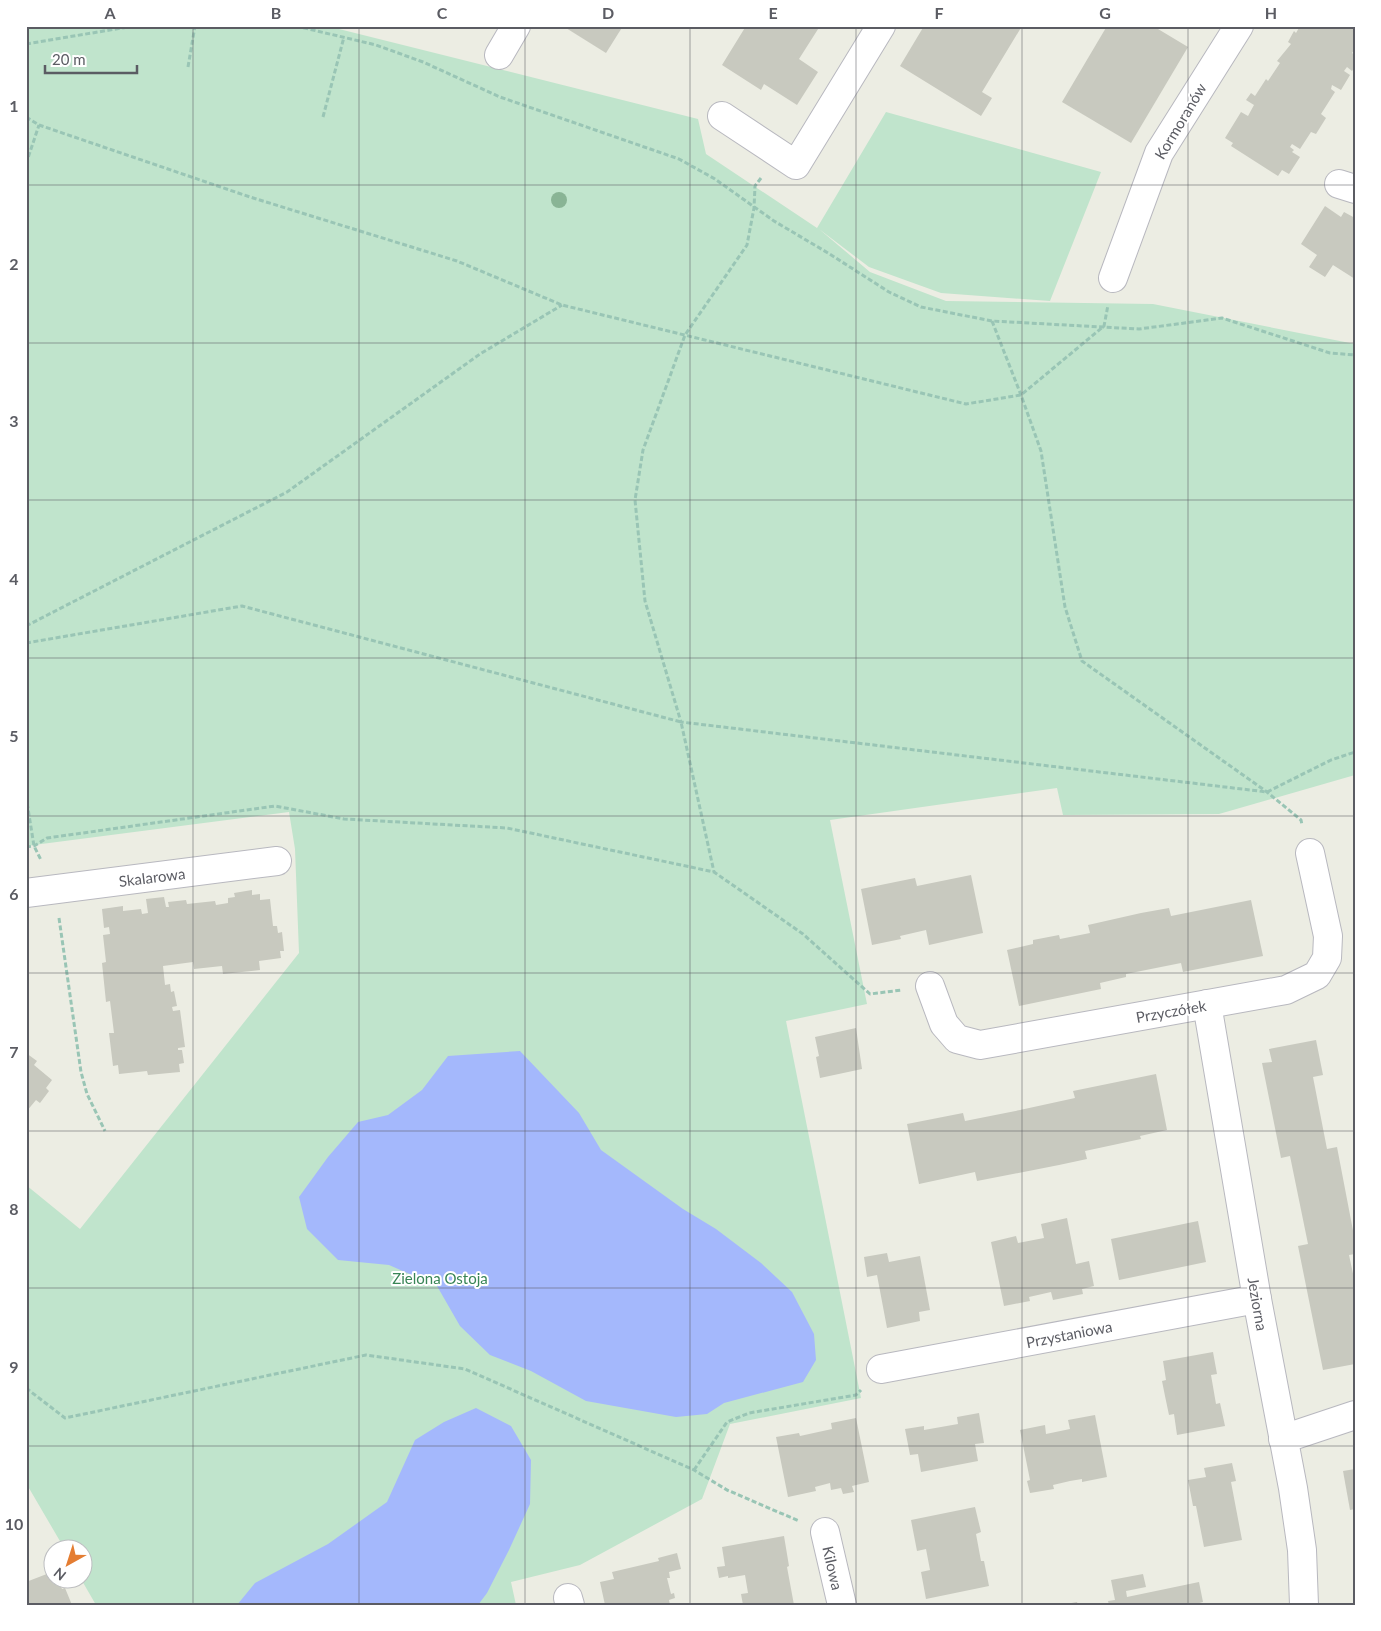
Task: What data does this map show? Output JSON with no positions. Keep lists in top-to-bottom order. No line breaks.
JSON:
{"streets":{"street":["Kormoranów","Skalarowa","Przyczółek","Jeziorna","Przystaniowa","Kilowa"]},"crossings":[["Przyczółek","Jeziorna"],["Jeziorna","Przystaniowa"]],"parks":["Zielona Ostoja"],"scale_bar":"20 m","north":"bottom left","grid":{"columns":["A","B","C","D","E","F","G","H"],"rows":["1","2","3","4","5","6","7","8","9","10"]}}
